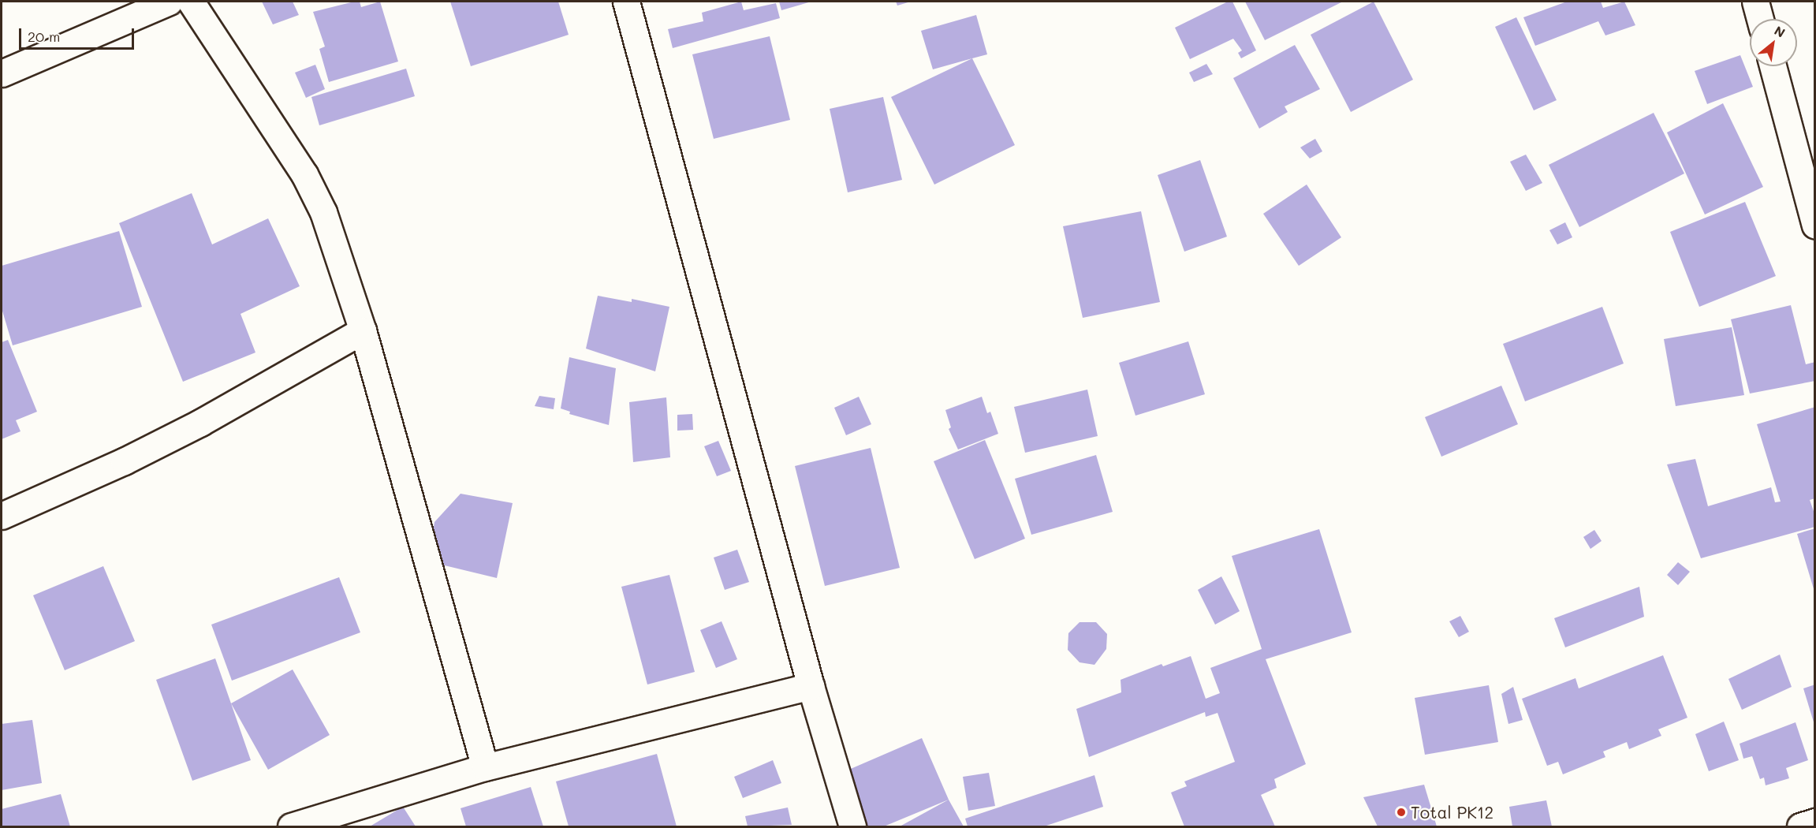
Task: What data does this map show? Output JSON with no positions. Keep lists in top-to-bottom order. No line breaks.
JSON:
{"places":["Total PK12"],"scale_bar":"20 m","north":"top right"}
